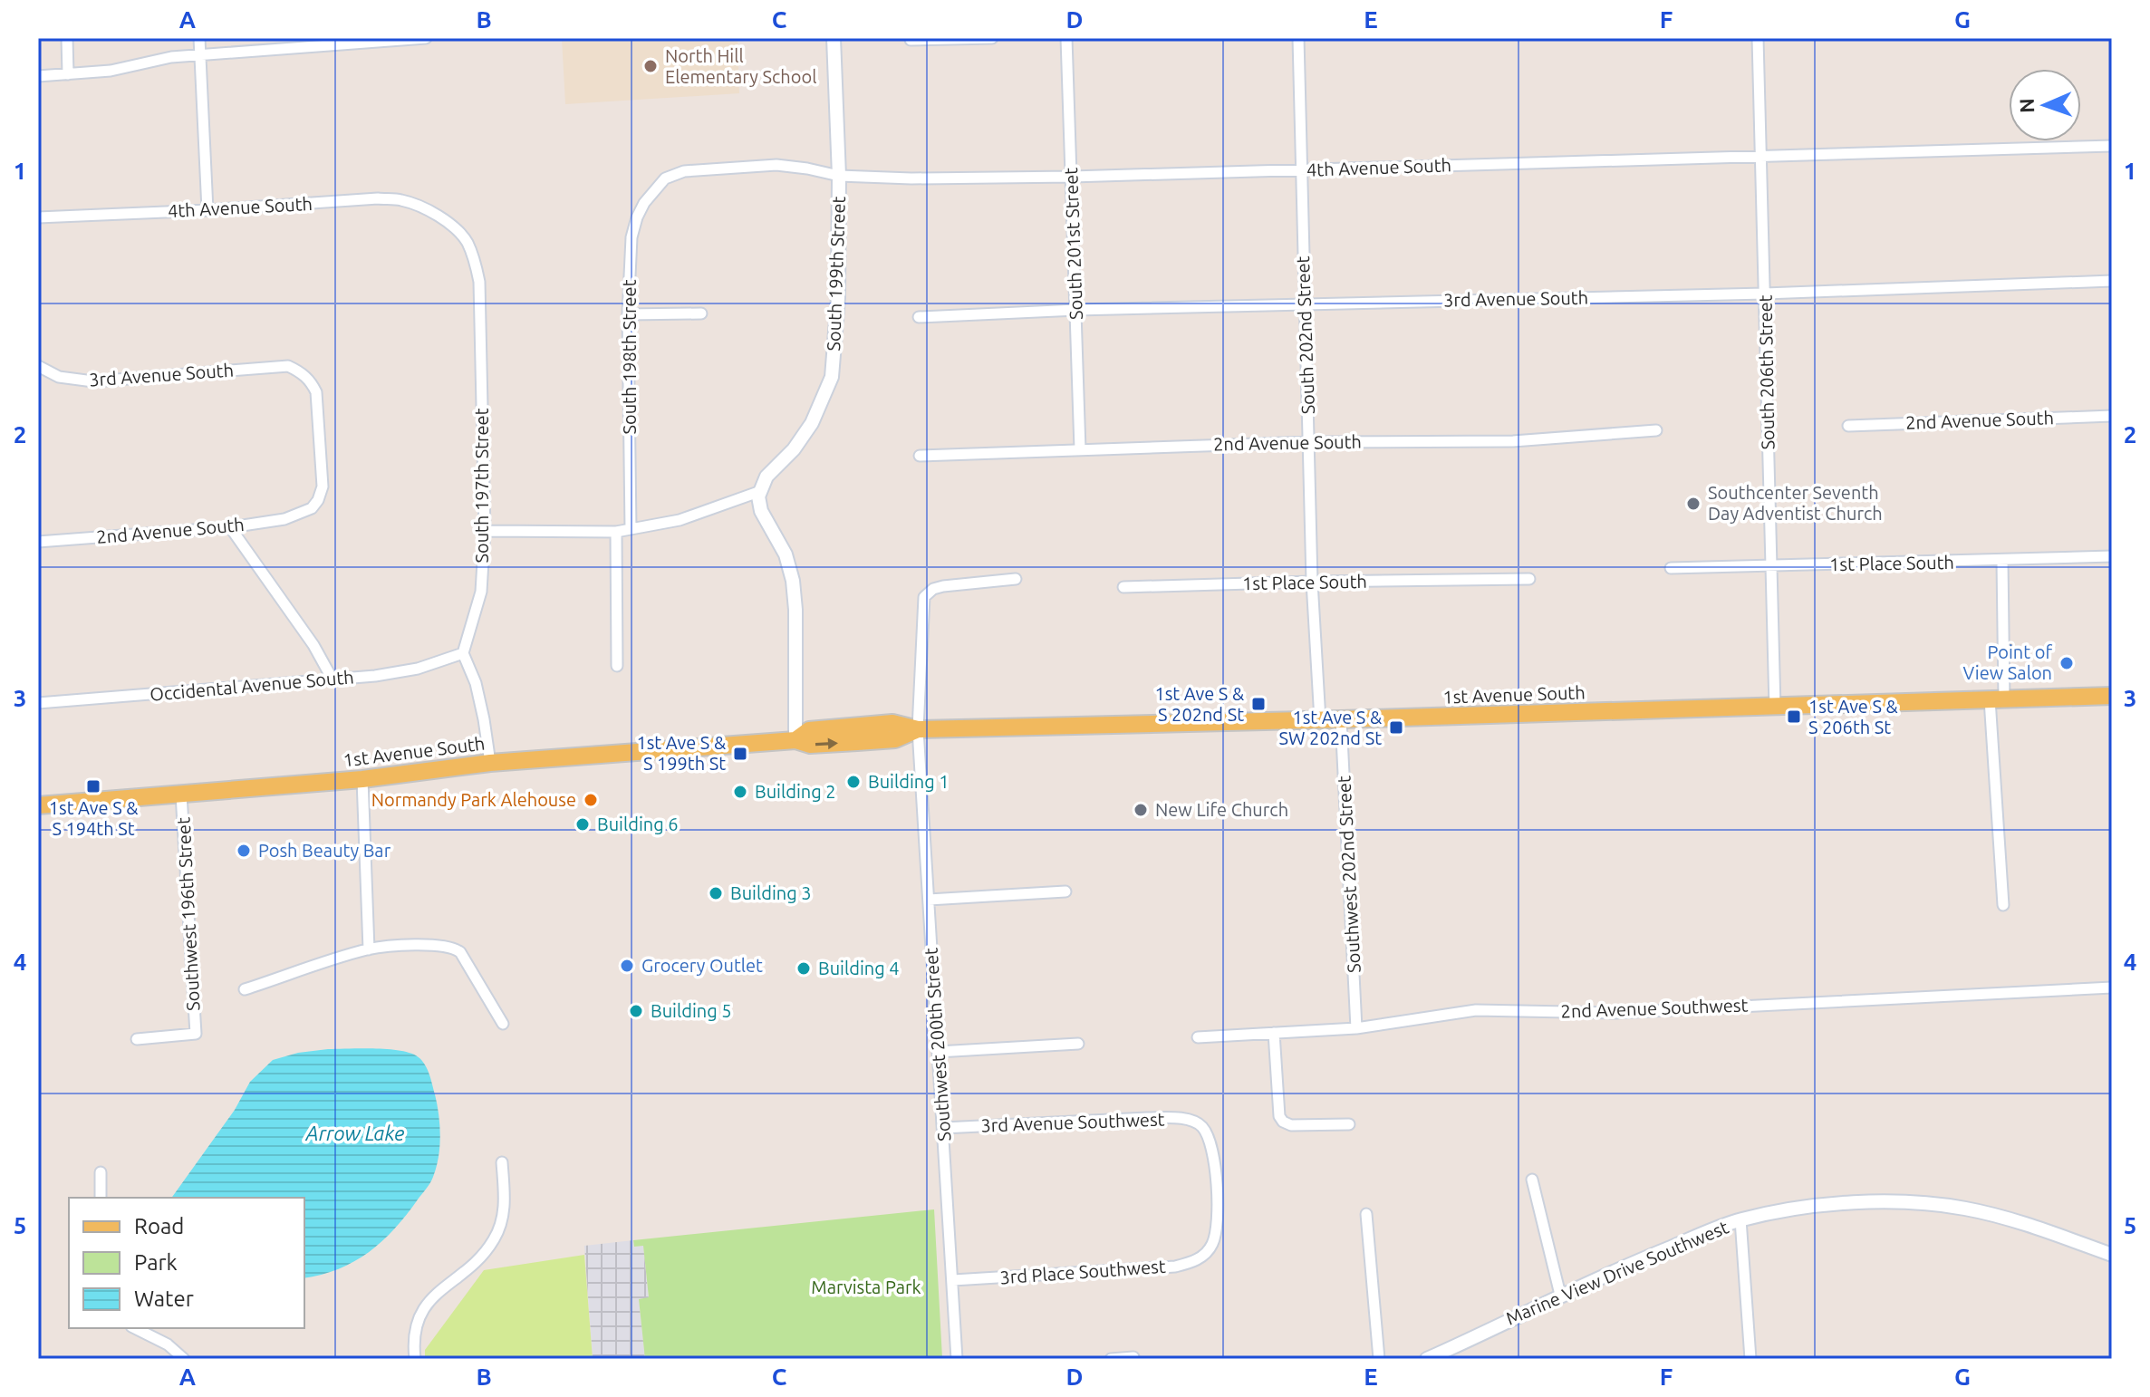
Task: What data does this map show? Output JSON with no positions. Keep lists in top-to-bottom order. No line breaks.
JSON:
{"streets":{"main road":["1st Avenue South"],"street":["4th Avenue South","South 201st Street","South 199th Street","3rd Avenue South","South 202nd Street","South 198th Street","South 206th Street","2nd Avenue South","South 197th Street","1st Place South","Occidental Avenue South","Southwest 202nd Street","Southwest 196th Street","2nd Avenue Southwest","Southwest 200th Street","3rd Avenue Southwest","3rd Place Southwest","Marine View Drive Southwest"]},"crossings":[["4th Avenue South","South 201st Street"],["4th Avenue South","South 199th Street"],["4th Avenue South","South 202nd Street"],["4th Avenue South","South 198th Street"],["4th Avenue South","South 206th Street"],["4th Avenue South","South 197th Street"],["South 201st Street","3rd Avenue South"],["South 201st Street","2nd Avenue South"],["3rd Avenue South","South 202nd Street"],["3rd Avenue South","South 206th Street"],["3rd Avenue South","2nd Avenue South"],["South 202nd Street","2nd Avenue South"],["South 202nd Street","1st Place South"],["South 202nd Street","1st Avenue South"],["South 206th Street","1st Place South"],["South 206th Street","1st Avenue South"],["South 197th Street","Occidental Avenue South"],["1st Avenue South","Southwest 202nd Street"],["1st Avenue South","Southwest 196th Street"],["1st Avenue South","Southwest 200th Street"],["Southwest 202nd Street","2nd Avenue Southwest"],["Southwest 200th Street","3rd Avenue Southwest"],["Southwest 200th Street","3rd Place Southwest"],["3rd Avenue Southwest","3rd Place Southwest"]],"water":["Arrow Lake"],"parks":["Marvista Park"],"places":{"other":["North Hill Elementary School","Southcenter Seventh Day Adventist Church","Point of View Salon","Building 1","Building 2","Normandy Park Alehouse","New Life Church","Building 6","Posh Beauty Bar","Building 3","Grocery Outlet","Building 4","Building 5"],"transit":["1st Ave S & S 202nd St","1st Ave S & S 206th St","1st Ave S & SW 202nd St","1st Ave S & S 199th St","1st Ave S & S 194th St"]},"legend":["Road","Park","Water"],"north":"left","grid":{"columns":["A","B","C","D","E","F","G"],"rows":["1","2","3","4","5"]}}
